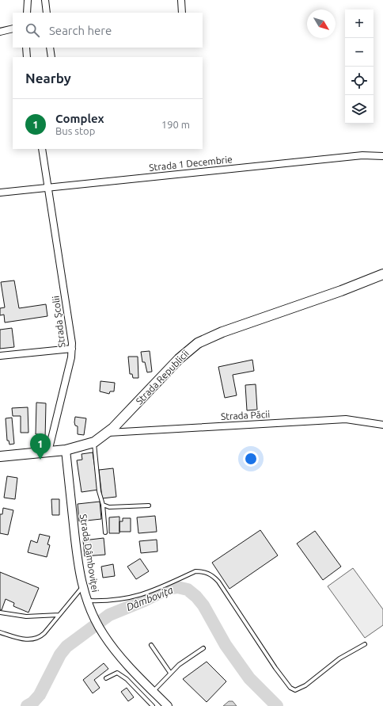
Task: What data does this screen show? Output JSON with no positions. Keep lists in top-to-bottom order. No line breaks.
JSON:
{"streets":{"main road":["Strada Republicii"],"street":["Strada 1 Decembrie","Strada Școlii","Strada Păcii","Strada Dâmboviței"]},"crossings":[["Strada 1 Decembrie","Strada Școlii"],["Strada Școlii","Strada Republicii"],["Strada Republicii","Strada Păcii"],["Strada Republicii","Strada Dâmboviței"]],"water":["Dâmbovița"],"north":"bottom right","page":{"map_buttons":["+","−"],"search":"Search here","heading":"Nearby","list":[{"mark":"1","name":"Complex","note":"Bus stop","value":"190 m"}],"pins":"1"}}
